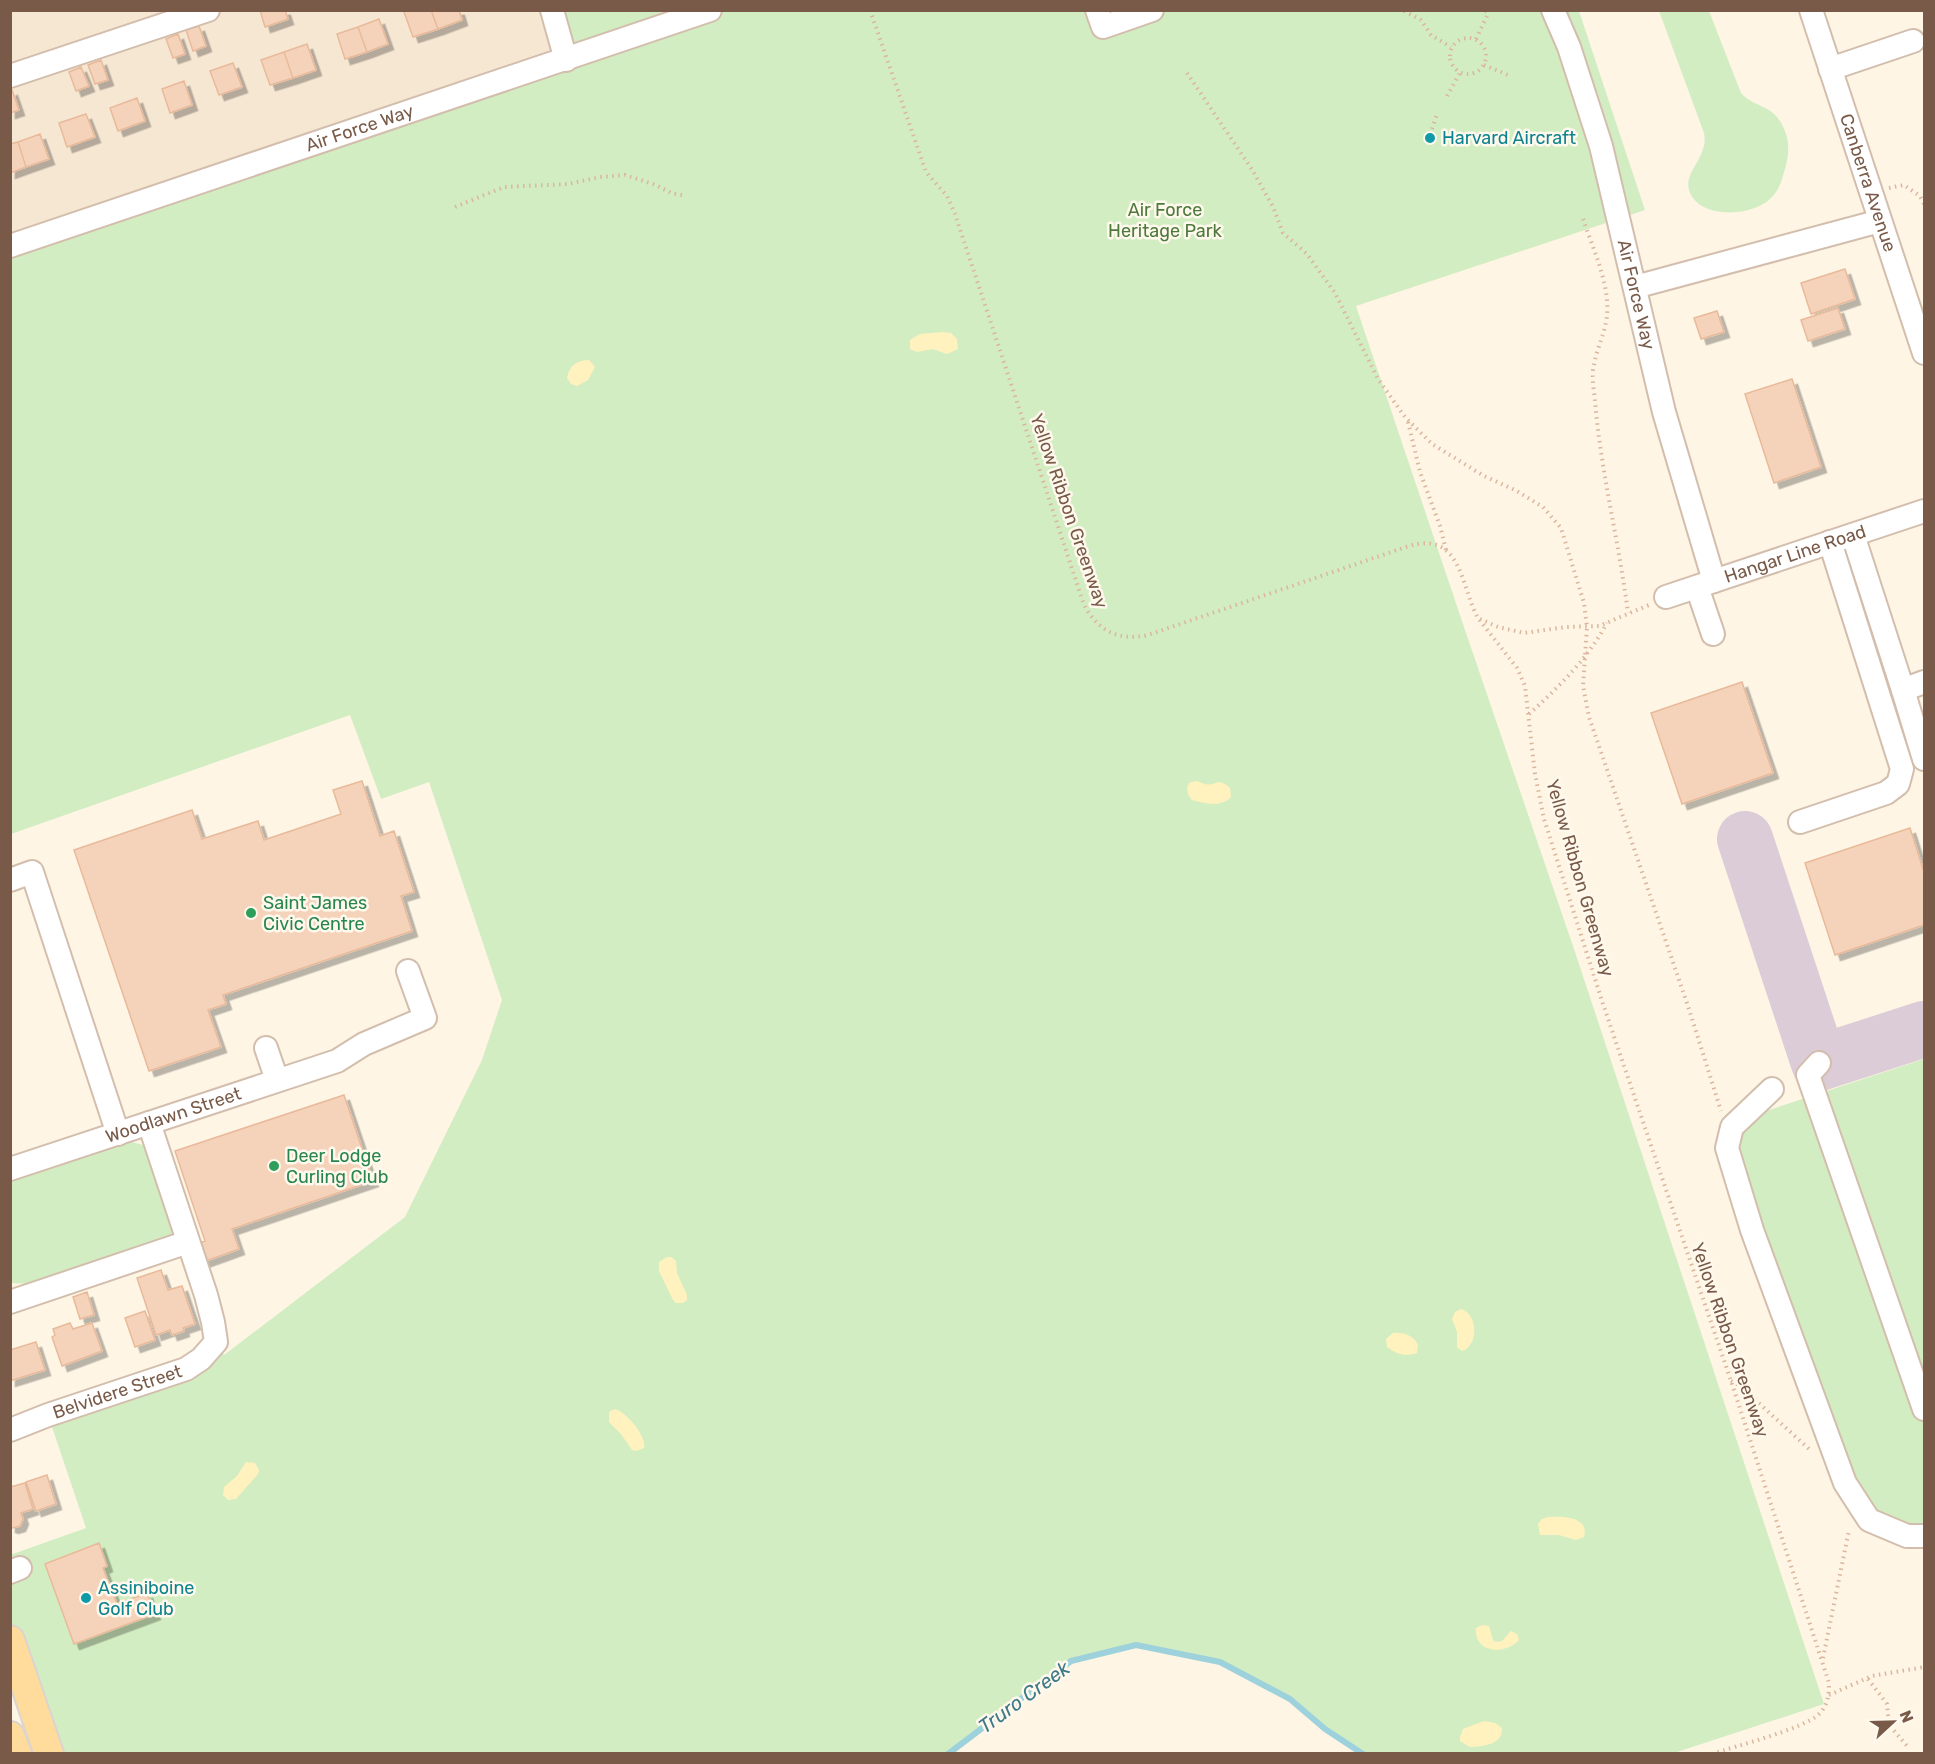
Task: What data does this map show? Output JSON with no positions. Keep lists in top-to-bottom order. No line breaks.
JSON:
{"streets":{"street":["Air Force Way","Canberra Avenue","Hangar Line Road","Woodlawn Street","Belvidere Street"],"path":["Yellow Ribbon Greenway"]},"crossings":[["Air Force Way","Hangar Line Road"]],"water":["Truro Creek"],"parks":["Air Force Heritage Park"],"places":["Harvard Aircraft","Saint James Civic Centre","Deer Lodge Curling Club","Assiniboine Golf Club"],"north":"right"}
